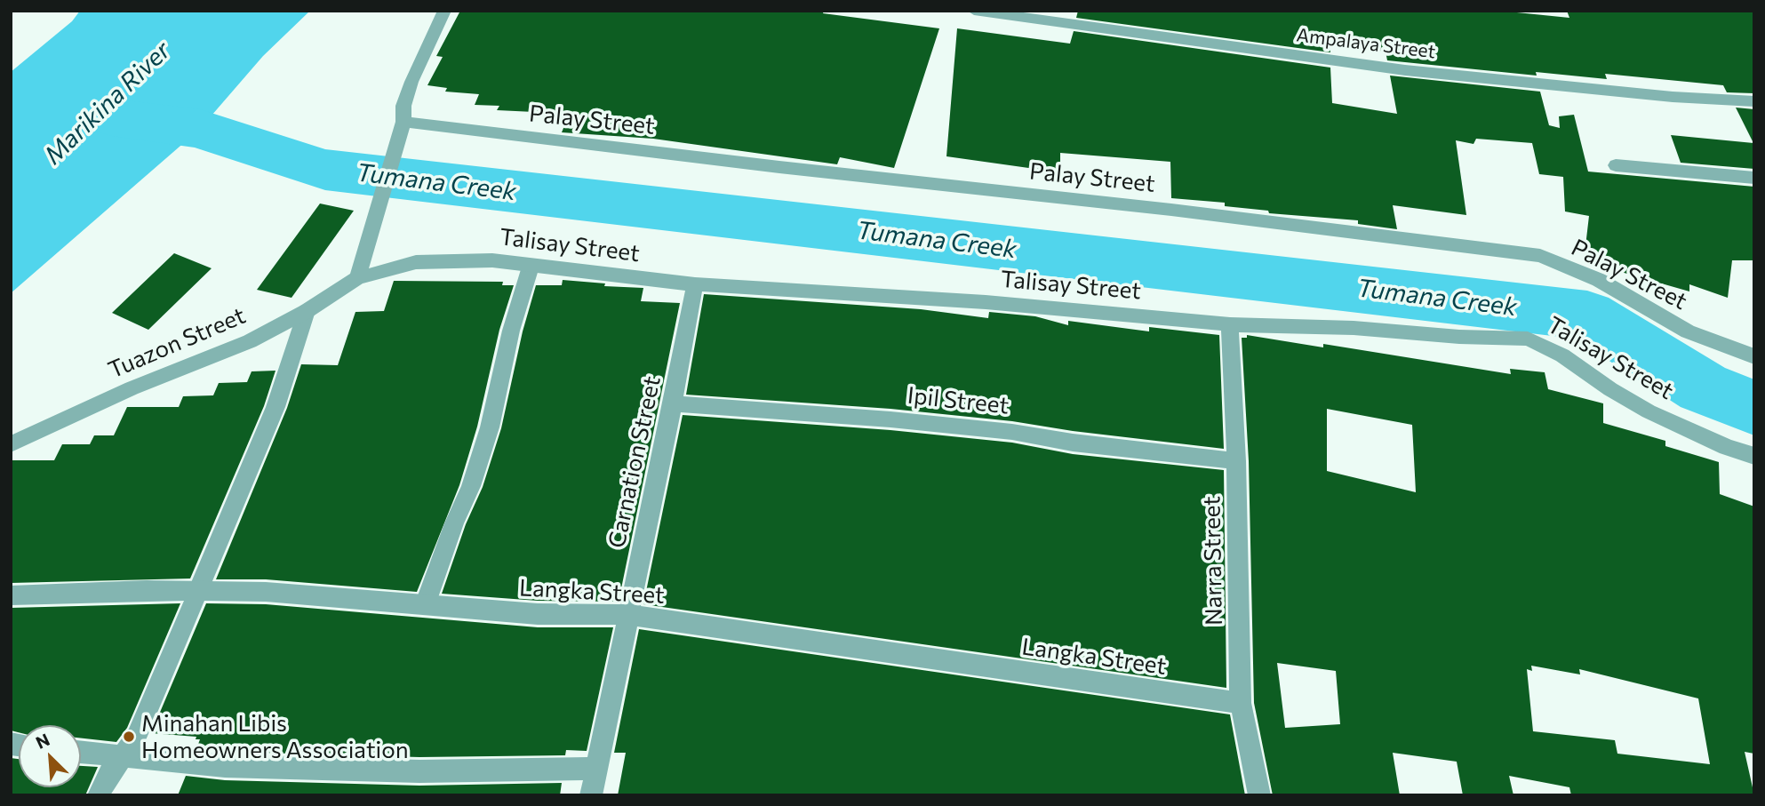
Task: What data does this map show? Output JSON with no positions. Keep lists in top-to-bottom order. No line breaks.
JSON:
{"streets":{"street":["Ampalaya Street","Palay Street","Talisay Street","Tuazon Street","Ipil Street","Carnation Street","Narra Street","Langka Street"]},"crossings":[["Talisay Street","Tuazon Street"],["Talisay Street","Carnation Street"],["Talisay Street","Narra Street"],["Ipil Street","Carnation Street"],["Ipil Street","Narra Street"],["Carnation Street","Langka Street"],["Narra Street","Langka Street"]],"water":["Marikina River","Tumana Creek"],"places":["Minahan Libis Homeowners Association"],"north":"top left"}
